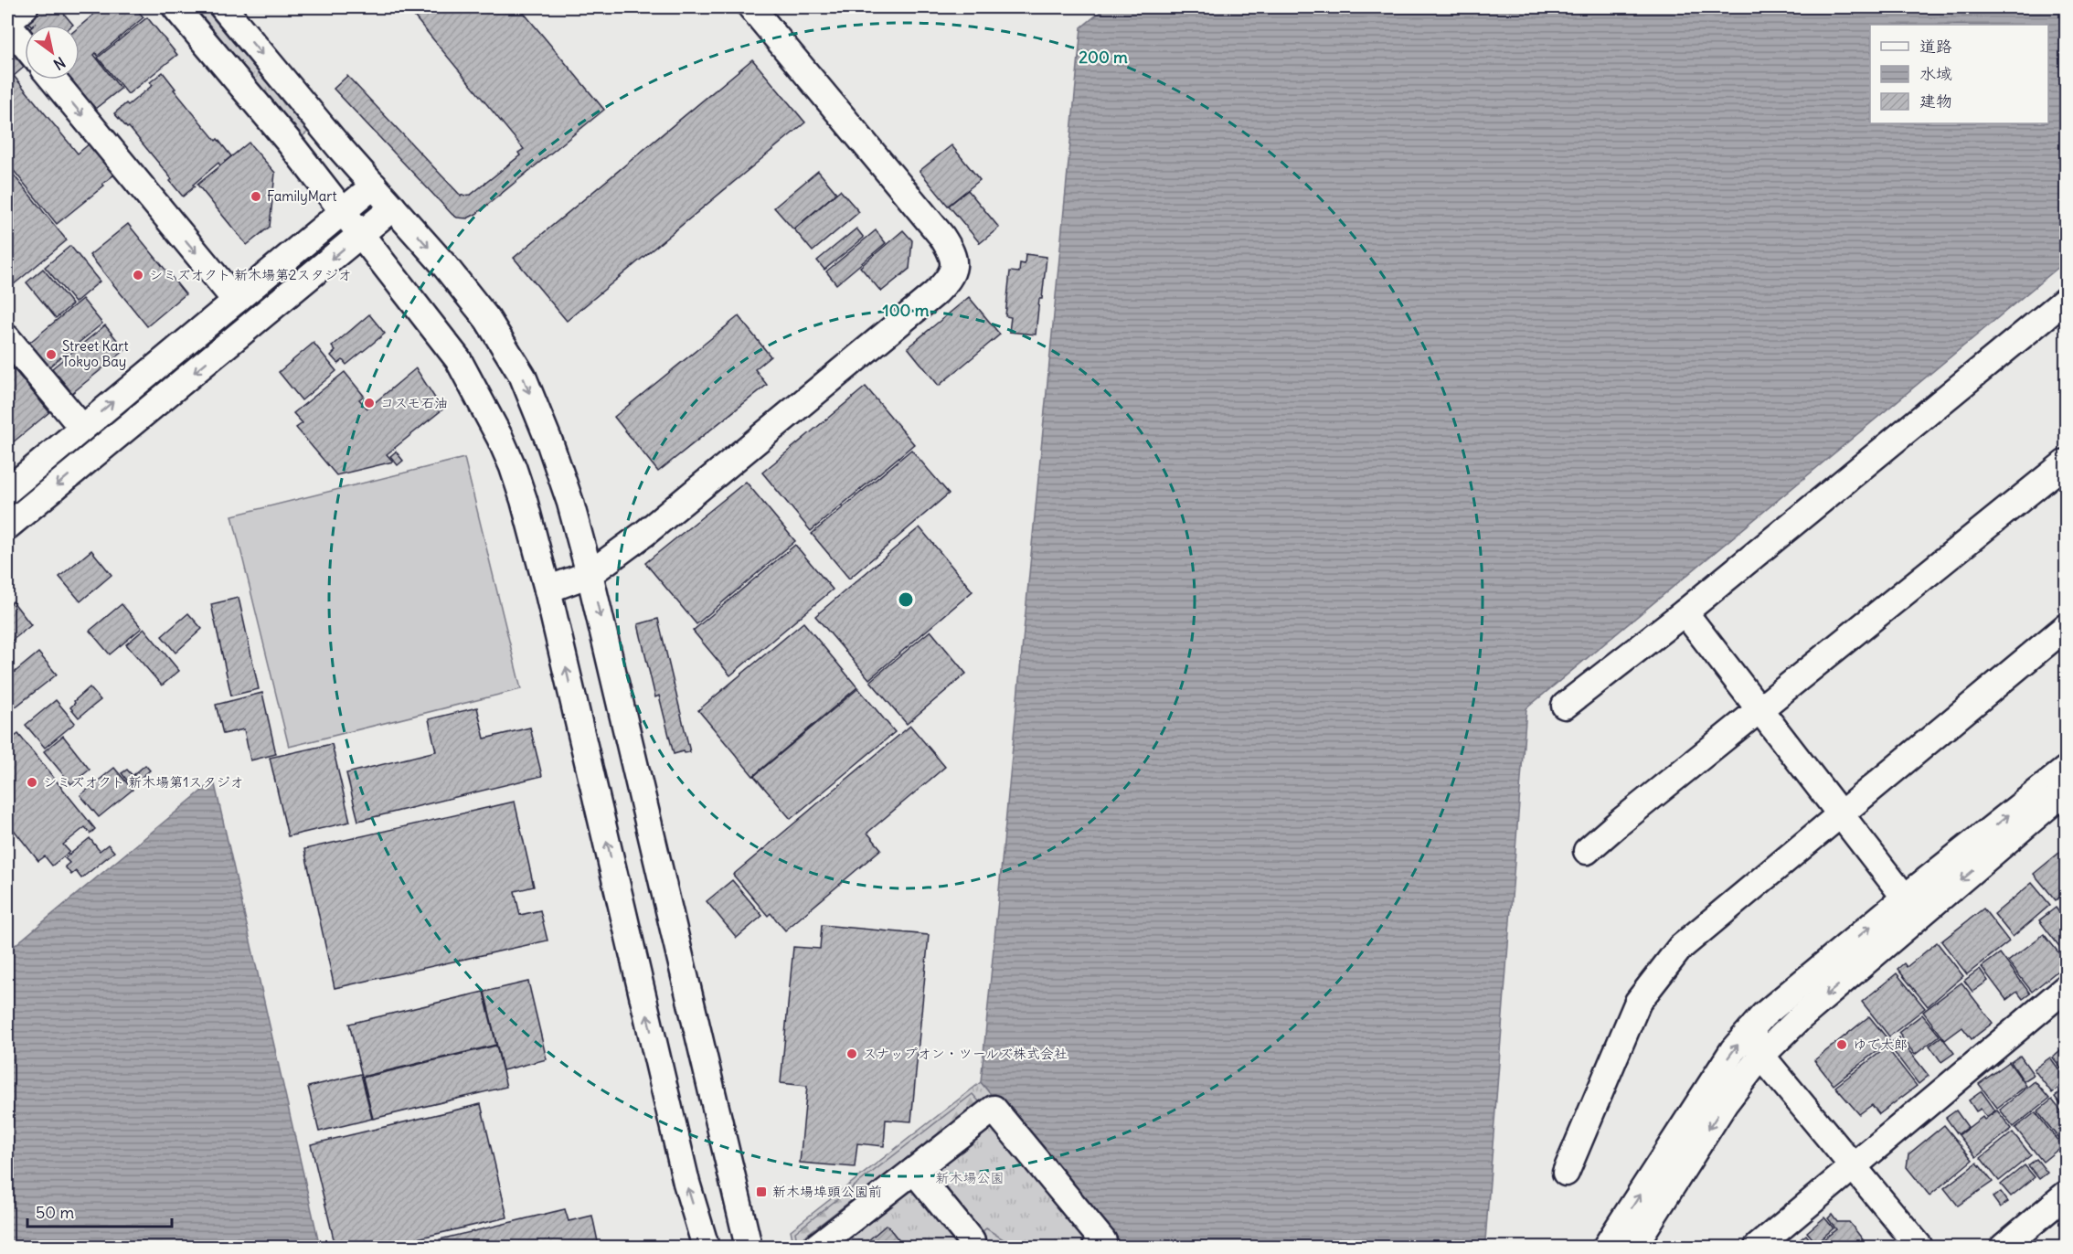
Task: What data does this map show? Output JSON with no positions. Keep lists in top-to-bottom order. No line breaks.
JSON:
{"parks":["新木場公園"],"places":{"other":["FamilyMart","シミズオクト 新木場第2スタジオ","Street Kart Tokyo Bay","コスモ石油","シミズオクト 新木場第1スタジオ","ゆで太郎","スナップオン・ツールズ株式会社"],"transit":["新木場埠頭公園前"]},"legend":["道路","水域","建物"],"scale_bar":"50 m","north":"bottom right","rings":["200 m","100 m"]}
